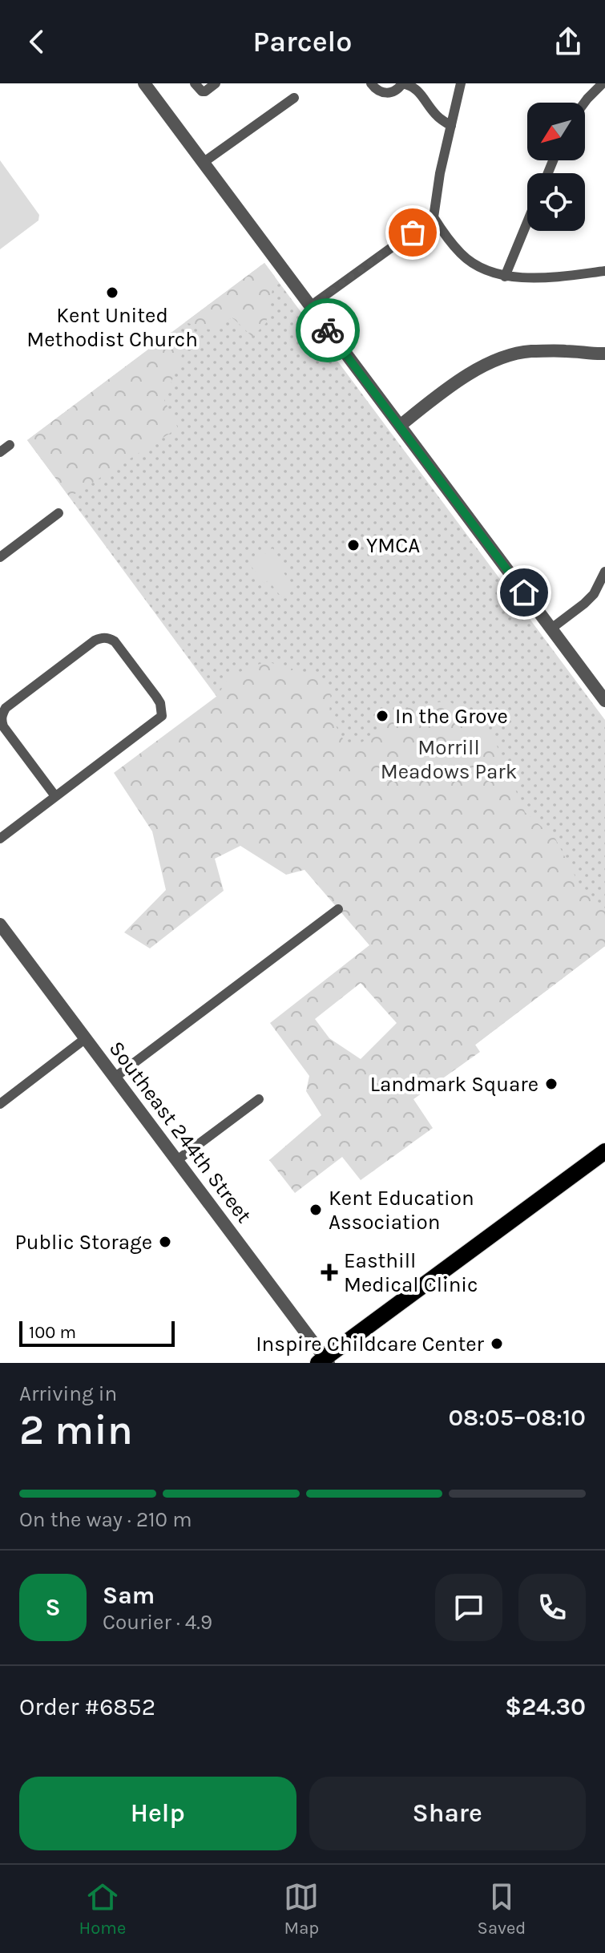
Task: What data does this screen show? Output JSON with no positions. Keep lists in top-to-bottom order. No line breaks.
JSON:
{"streets":{"street":["Southeast 244th Street"]},"parks":["Morrill Meadows Park"],"places":{"other":["Kent United Methodist Church","YMCA","In the Grove","Landmark Square","Kent Education Association","Public Storage","Inspire Childcare Center"],"health":["Easthill Medical Clinic"]},"scale_bar":"100 m","north":"bottom left","page":{"header":"Parcelo","scale":"100 m","heading":["2 min","Arriving in","08:05–08:10"],"panel":["Sam","Courier · 4.9","Order #6852","$24.30"],"bar":"On the way · 210 m","round":"S","buttons":["Help","Share"],"tabs":["Home","Map","Saved"]}}
